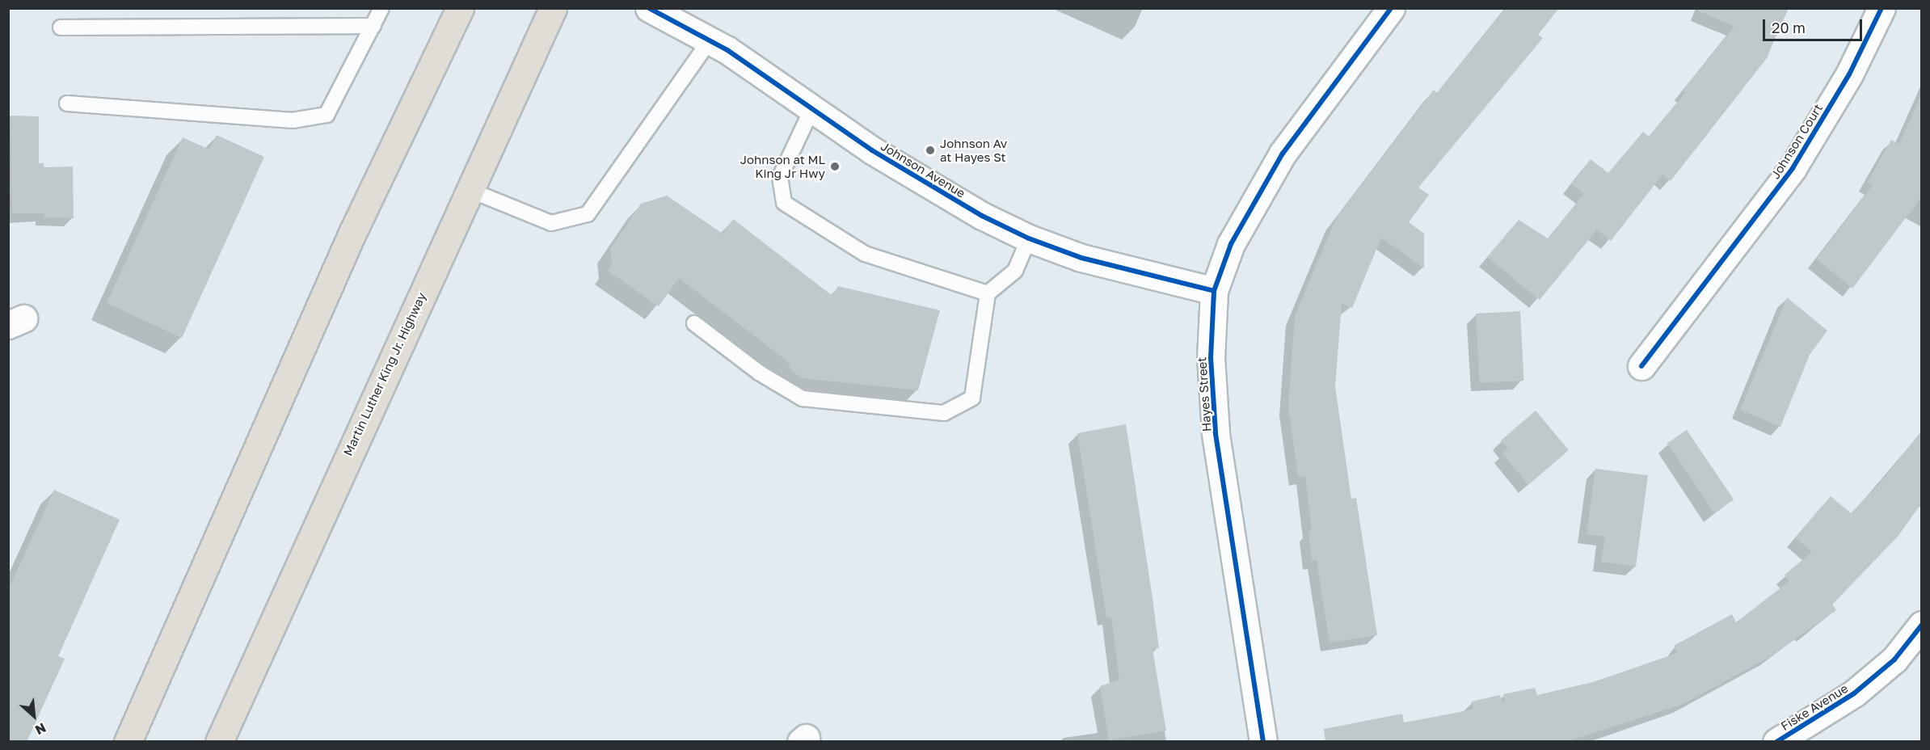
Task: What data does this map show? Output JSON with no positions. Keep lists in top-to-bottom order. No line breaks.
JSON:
{"streets":{"main road":["Martin Luther King Jr. Highway"],"street":["Johnson Court","Johnson Avenue","Hayes Street","Fiske Avenue"]},"crossings":[["Johnson Avenue","Hayes Street"]],"places":["Johnson Av at Hayes St","Johnson at ML King Jr Hwy"],"scale_bar":"20 m","north":"bottom right"}
